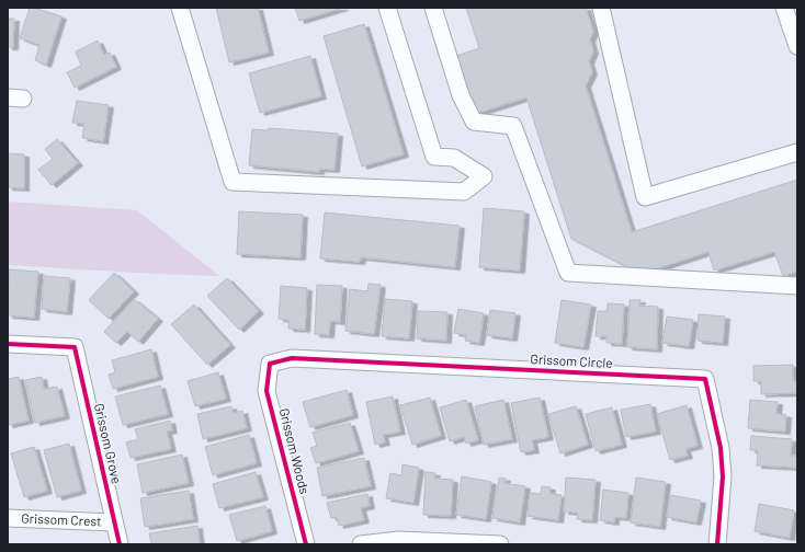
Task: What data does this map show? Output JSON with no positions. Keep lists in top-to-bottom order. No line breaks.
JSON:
{"streets":{"street":["Grissom Circle","Grissom Grove","Grissom Woods","Grissom Crest"]},"crossings":[["Grissom Circle","Grissom Woods"],["Grissom Grove","Grissom Crest"]]}
